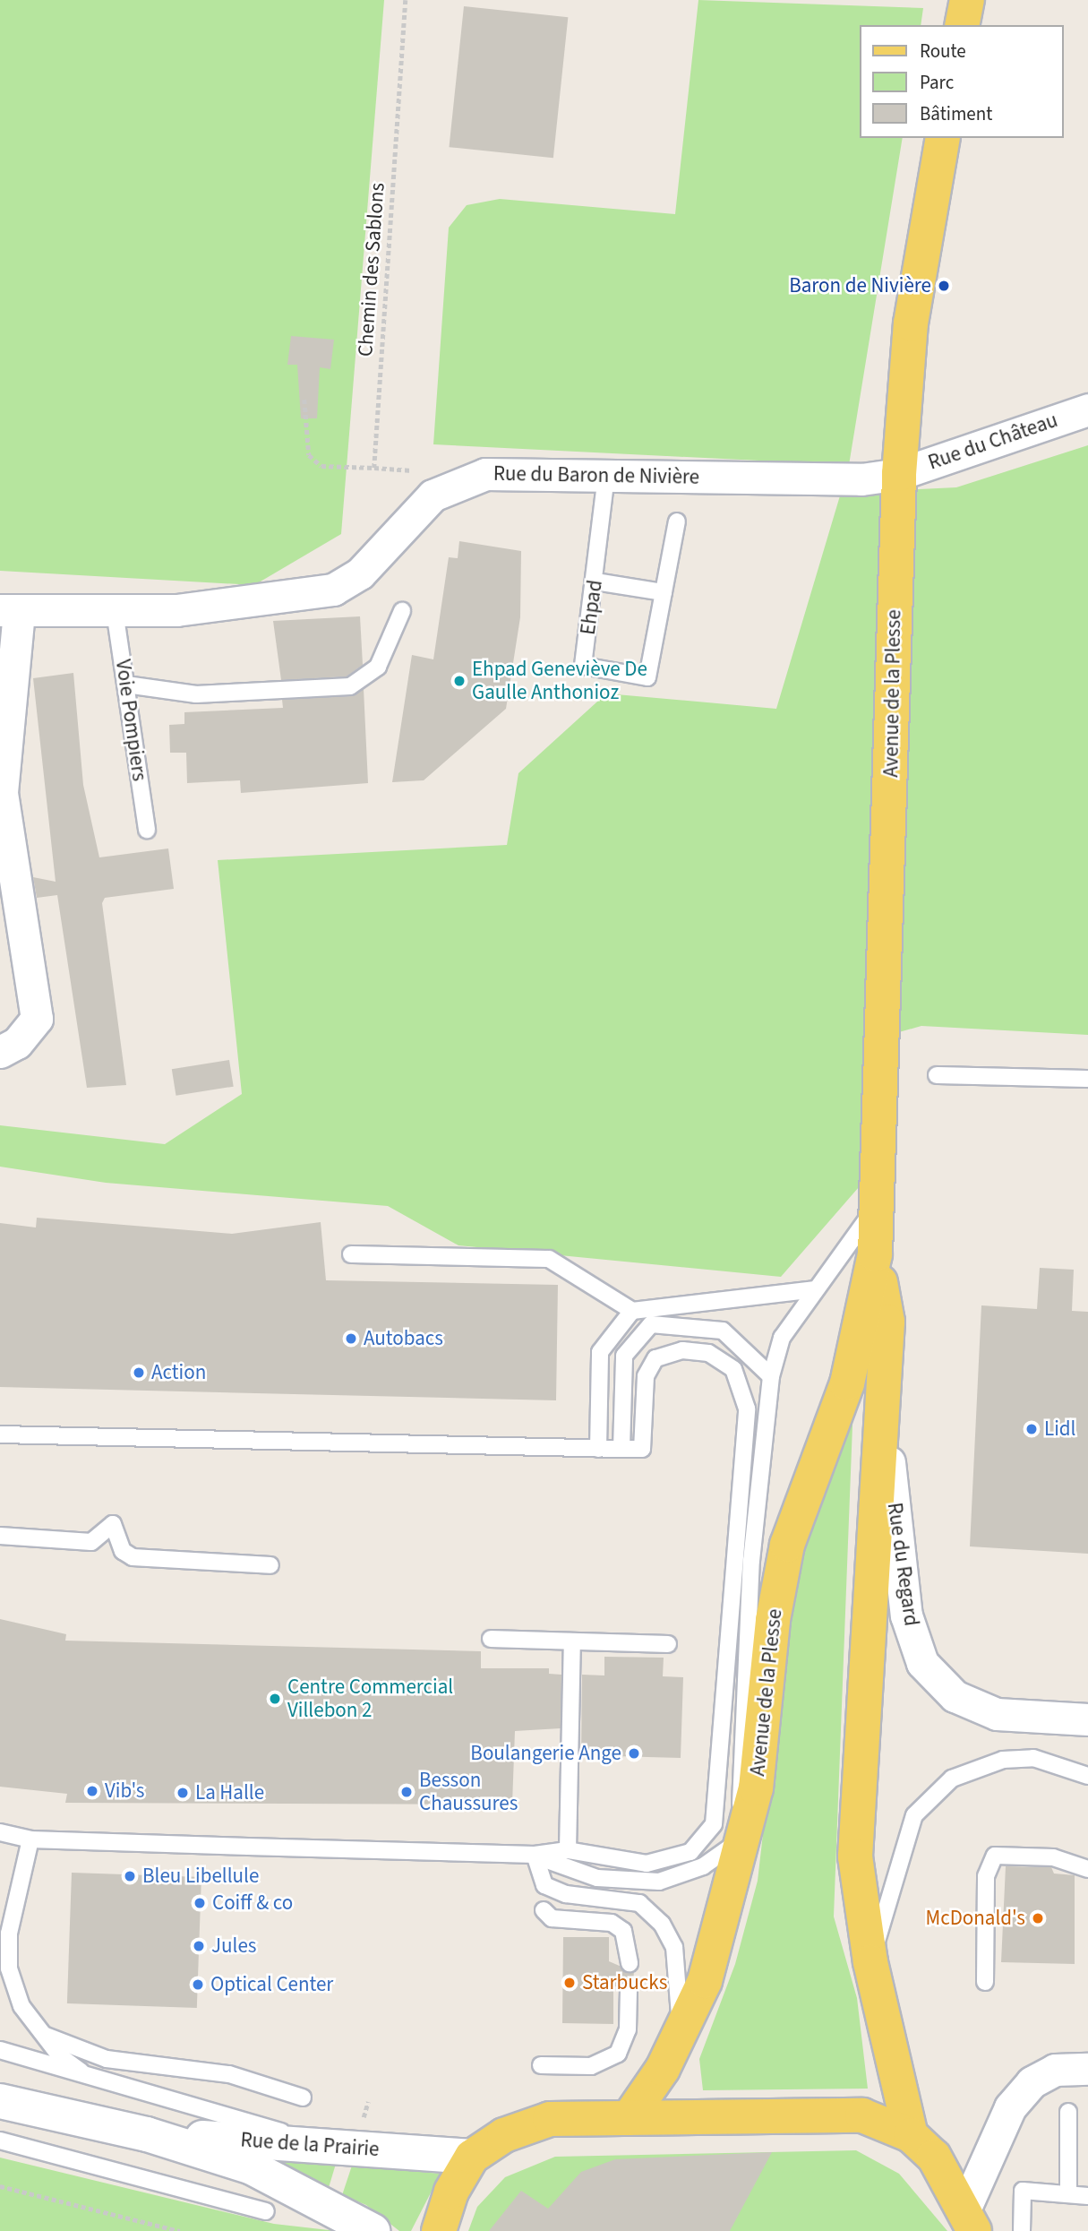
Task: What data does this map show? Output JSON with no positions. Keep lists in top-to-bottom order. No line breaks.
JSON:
{"streets":{"main road":["Avenue de la Plesse"],"street":["Rue du Château","Rue du Baron de Nivière","Rue du Regard","Rue de la Prairie"],"lane":["Ehpad","Voie Pompiers"],"path":["Chemin des Sablons"]},"crossings":[["Rue du Château","Rue du Baron de Nivière"],["Rue du Château","Avenue de la Plesse"],["Rue du Baron de Nivière","Ehpad"],["Rue du Baron de Nivière","Avenue de la Plesse"],["Rue du Baron de Nivière","Voie Pompiers"],["Avenue de la Plesse","Rue du Regard"]],"places":["Baron de Nivière","Ehpad Geneviève De Gaulle Anthonioz","Autobacs","Action","Lidl","Centre Commercial Villebon 2","Boulangerie Ange","Vib's","Besson Chaussures","La Halle","Bleu Libellule","Coiff & co","McDonald's","Jules","Starbucks","Optical Center"],"legend":["Route","Parc","Bâtiment"]}
